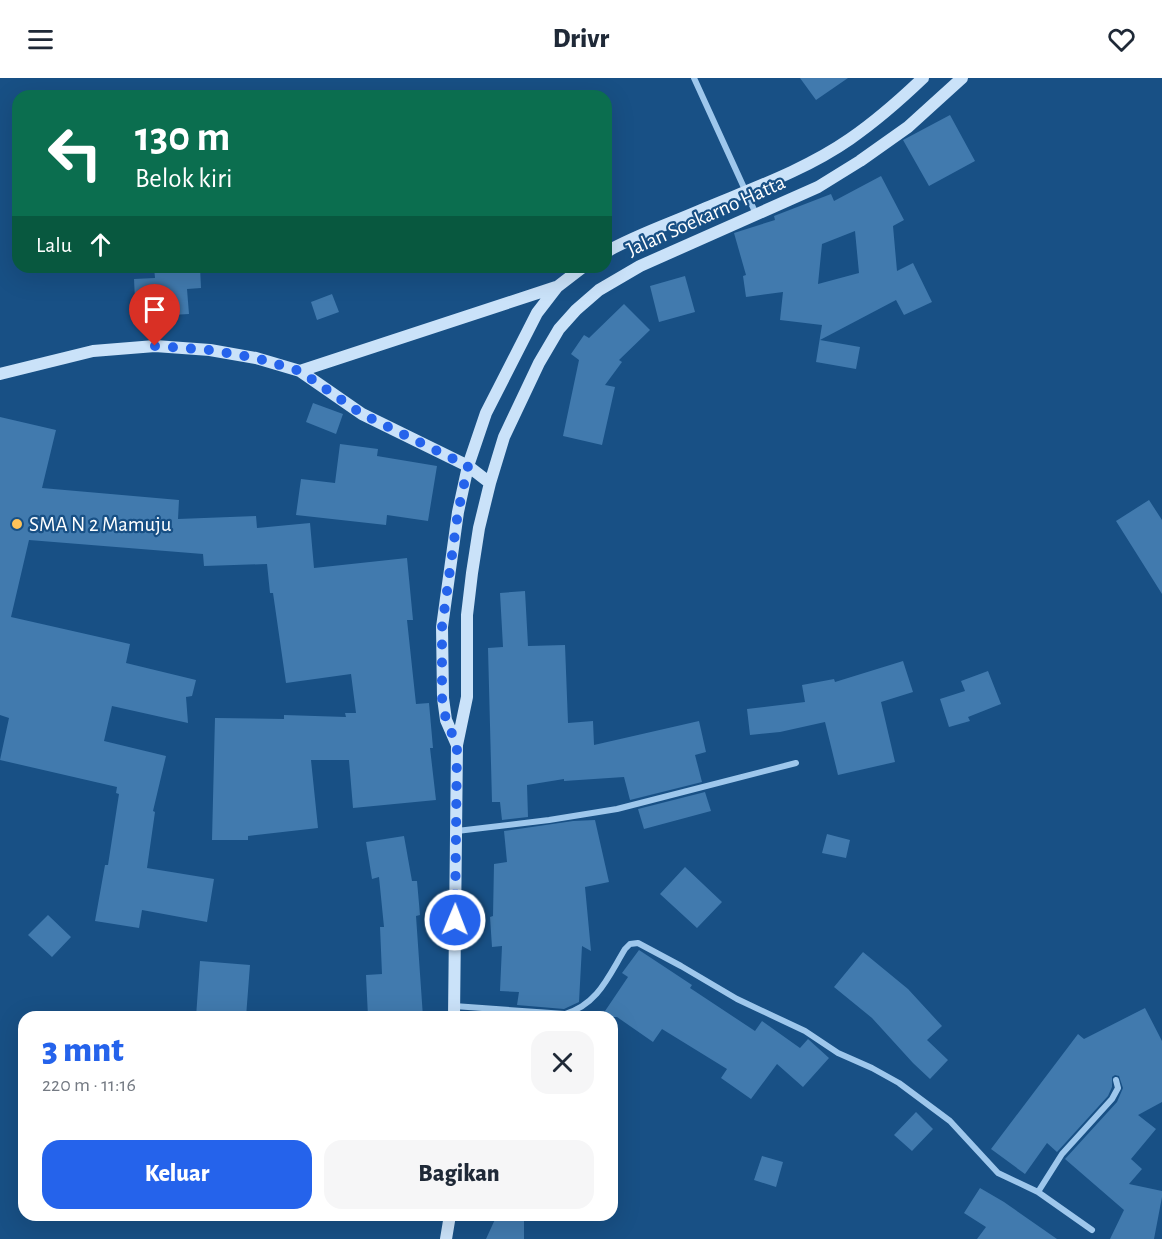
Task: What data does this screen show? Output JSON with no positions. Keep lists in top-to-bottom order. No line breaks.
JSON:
{"streets":{"main road":["Jalan Soekarno Hatta"]},"places":["SMA N 2 Mamuju"],"page":{"header":"Drivr","turn":["130 m","Belok kiri"],"then":"Lalu","heading":["3 mnt","220 m · 11:16"],"buttons":["Keluar","Bagikan"]}}
